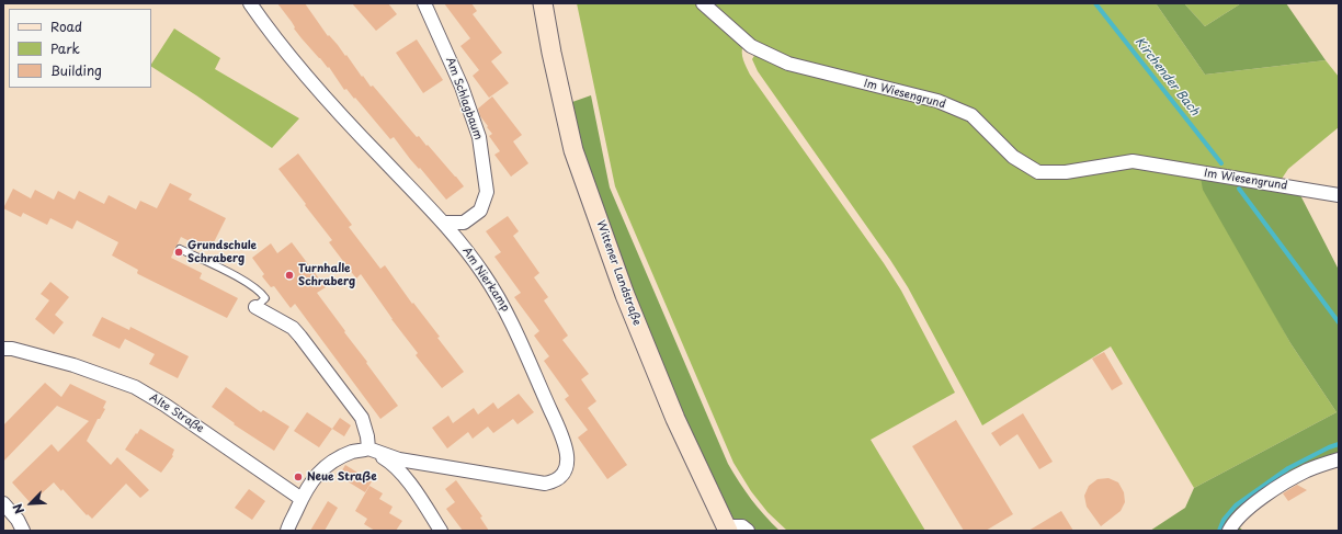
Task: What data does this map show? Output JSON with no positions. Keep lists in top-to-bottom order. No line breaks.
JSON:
{"streets":{"main road":["Wittener Landstraße"],"street":["Im Wiesengrund","Am Schlagbaum","Am Nierkamp","Alte Straße"]},"crossings":[["Am Schlagbaum","Am Nierkamp"]],"water":["Kirchender Bach"],"places":["Grundschule Schraberg","Turnhalle Schraberg","Neue Straße"],"legend":["Road","Park","Building"],"north":"bottom left"}
